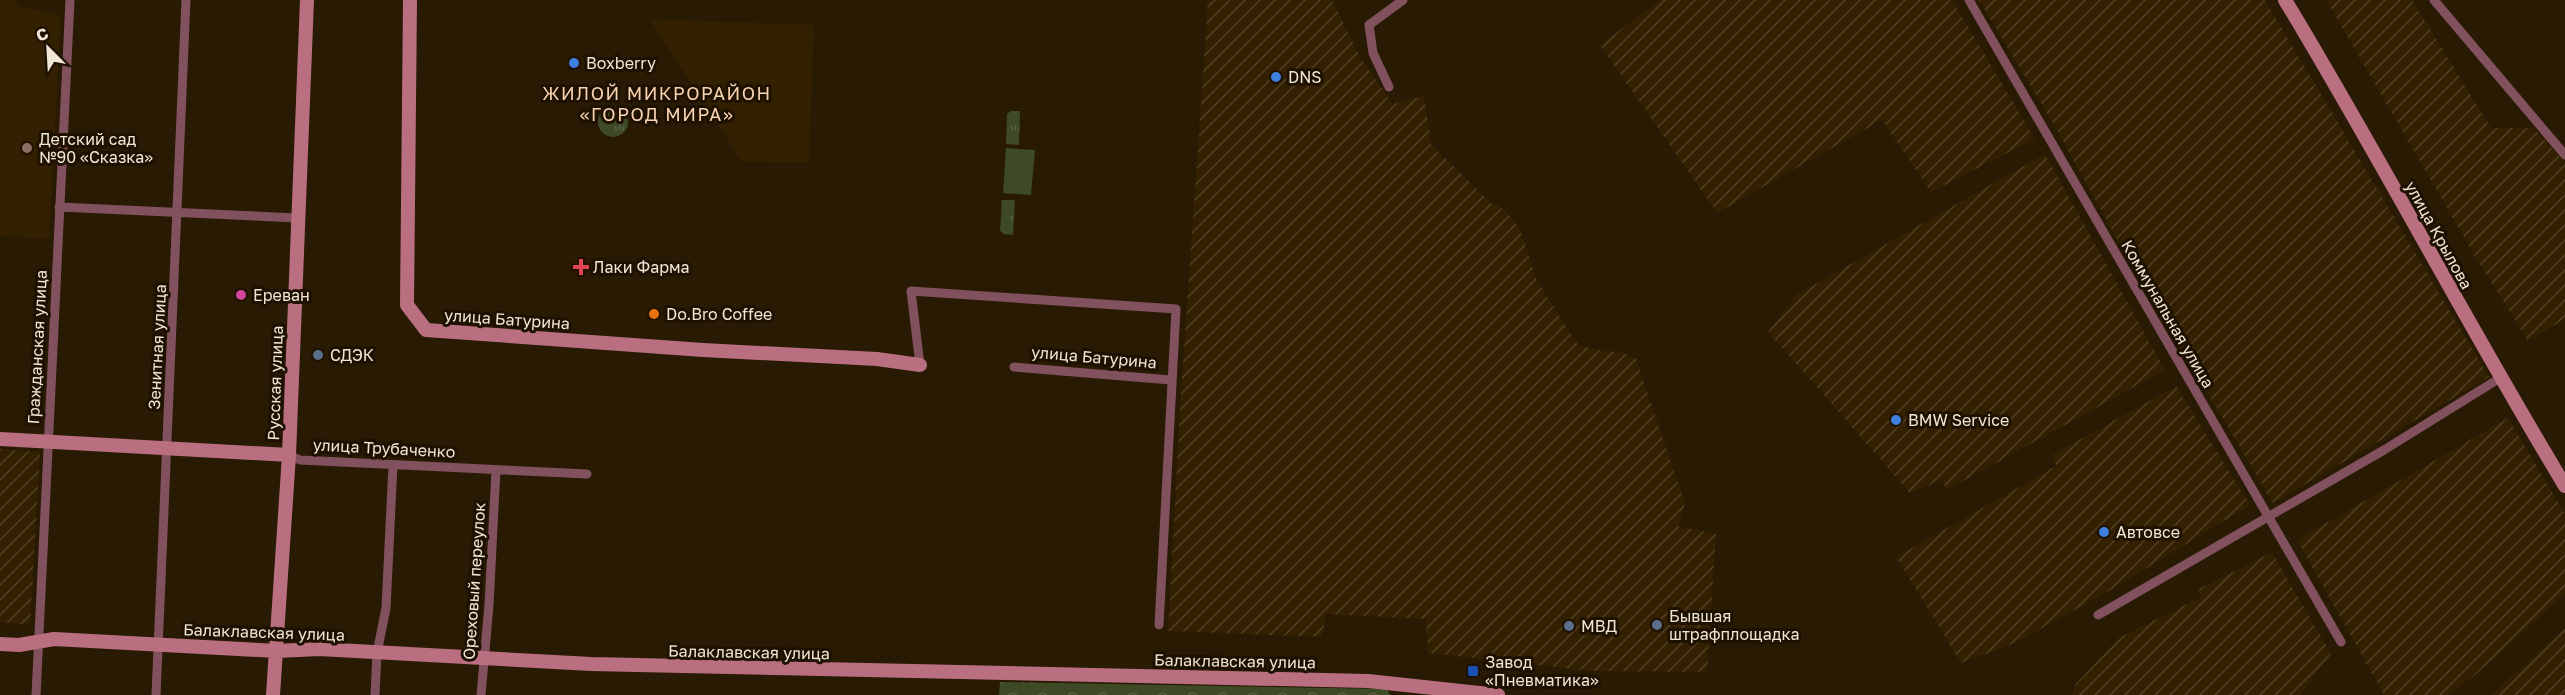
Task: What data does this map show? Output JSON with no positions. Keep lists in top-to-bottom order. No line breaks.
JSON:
{"streets":{"main road":["улица Крылова","улица Батурина","Русская улица","улица Трубаченко","Балаклавская улица"],"street":["Коммунальная улица","Гражданская улица","Зенитная улица","Ореховый переулок"]},"crossings":[["Гражданская улица","улица Трубаченко"],["Гражданская улица","Балаклавская улица"],["Зенитная улица","улица Трубаченко"],["Зенитная улица","Балаклавская улица"],["Русская улица","улица Трубаченко"],["Русская улица","Балаклавская улица"],["улица Трубаченко","Ореховый переулок"],["Ореховый переулок","Балаклавская улица"]],"districts":["ЖИЛОЙ МИКРОРАЙОН «ГОРОД МИРА»"],"places":{"other":["Boxberry","DNS","Детский сад №90 «Сказка»","Ереван","Do.Bro Coffee","СДЭК","BMW Service","Автовсе","Бывшая штрафплощадка","МВД"],"health":["Лаки Фарма"],"transit":["Завод «Пневматика»"]},"north":"top left"}
